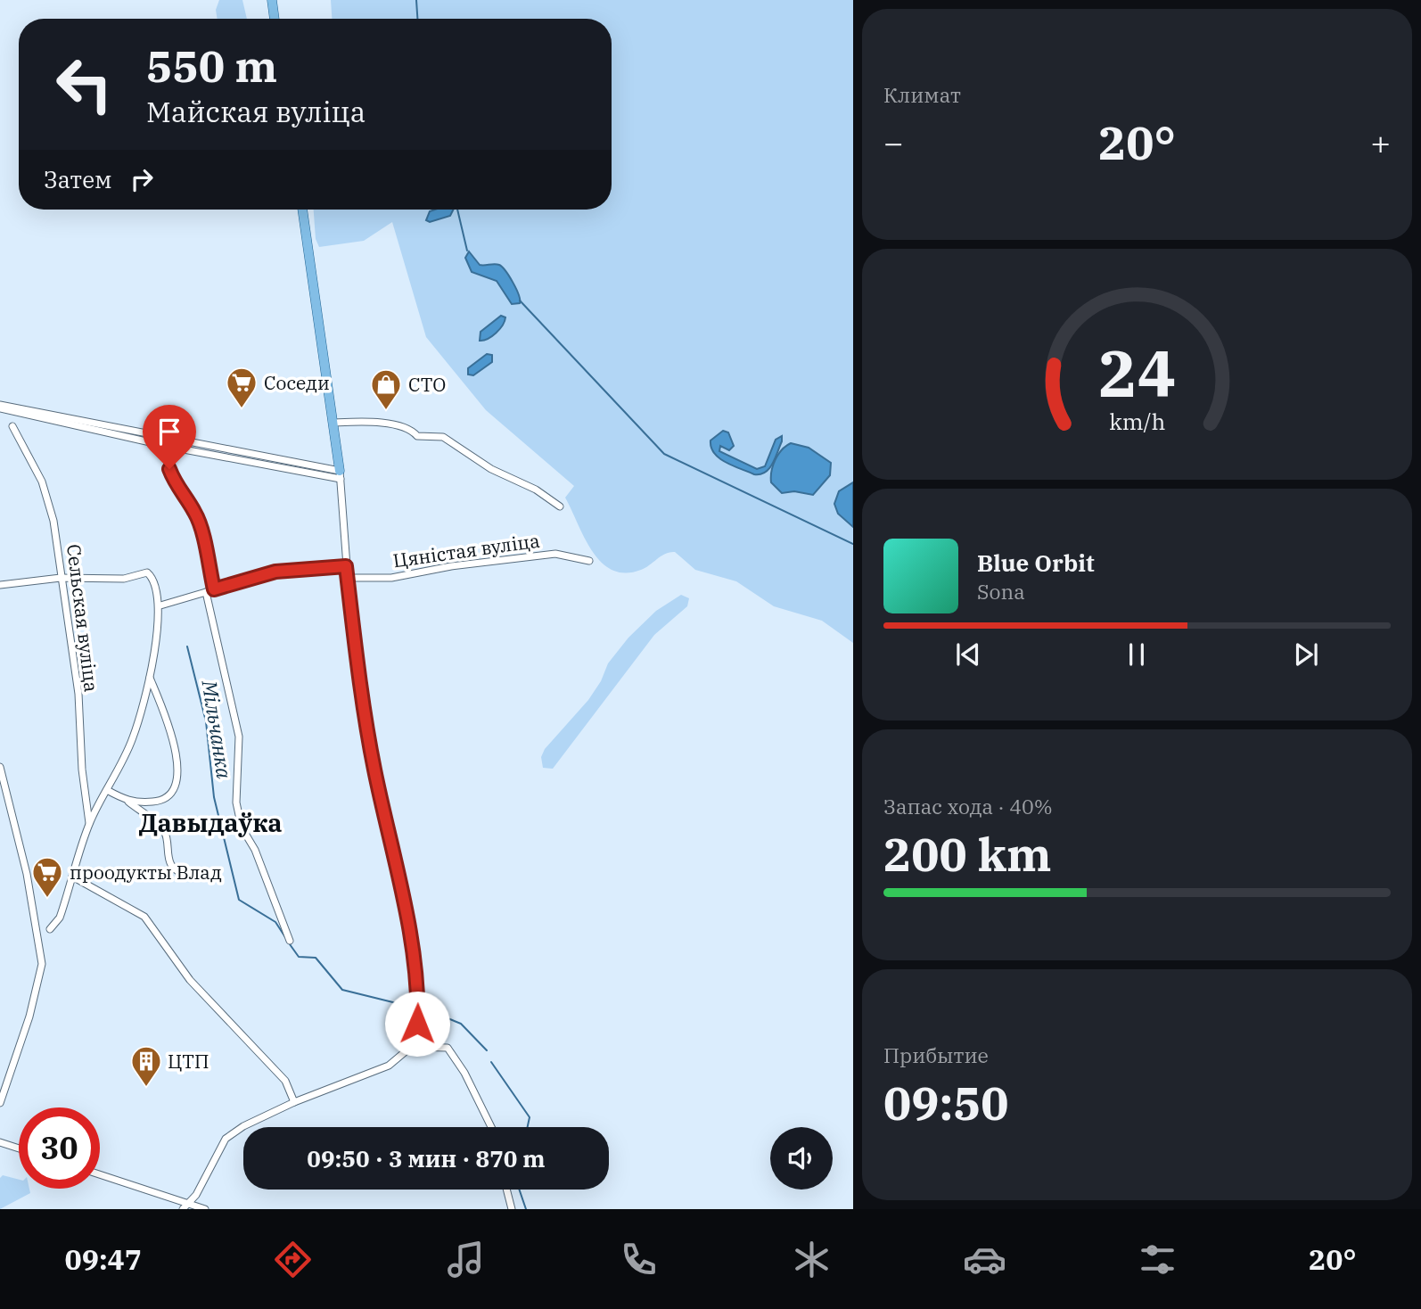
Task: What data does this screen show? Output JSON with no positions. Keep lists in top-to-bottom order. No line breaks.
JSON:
{"streets":{"street":["Цяністая вуліца","Сельская вуліца"]},"districts":["Давыдаўка"],"water":["Мільчанка"],"places":{"supermarket":["Соседи","проодукты Влад"],"shop":["СТО"],"building":["ЦТП"]},"page":{"tile":["Климат",["Запас хода · 40%","200 km"],["Прибытие","09:50"]],"turn":["550 m","Майская вуліца"],"heat":["−","20°","+"],"then":"Затем","song":["Blue Orbit","Sona"],"limit":"30","trip":"09:50 · 3 мин · 870 m","tabs":["09:47","20°"],"gauge":["24","km/h"]}}
